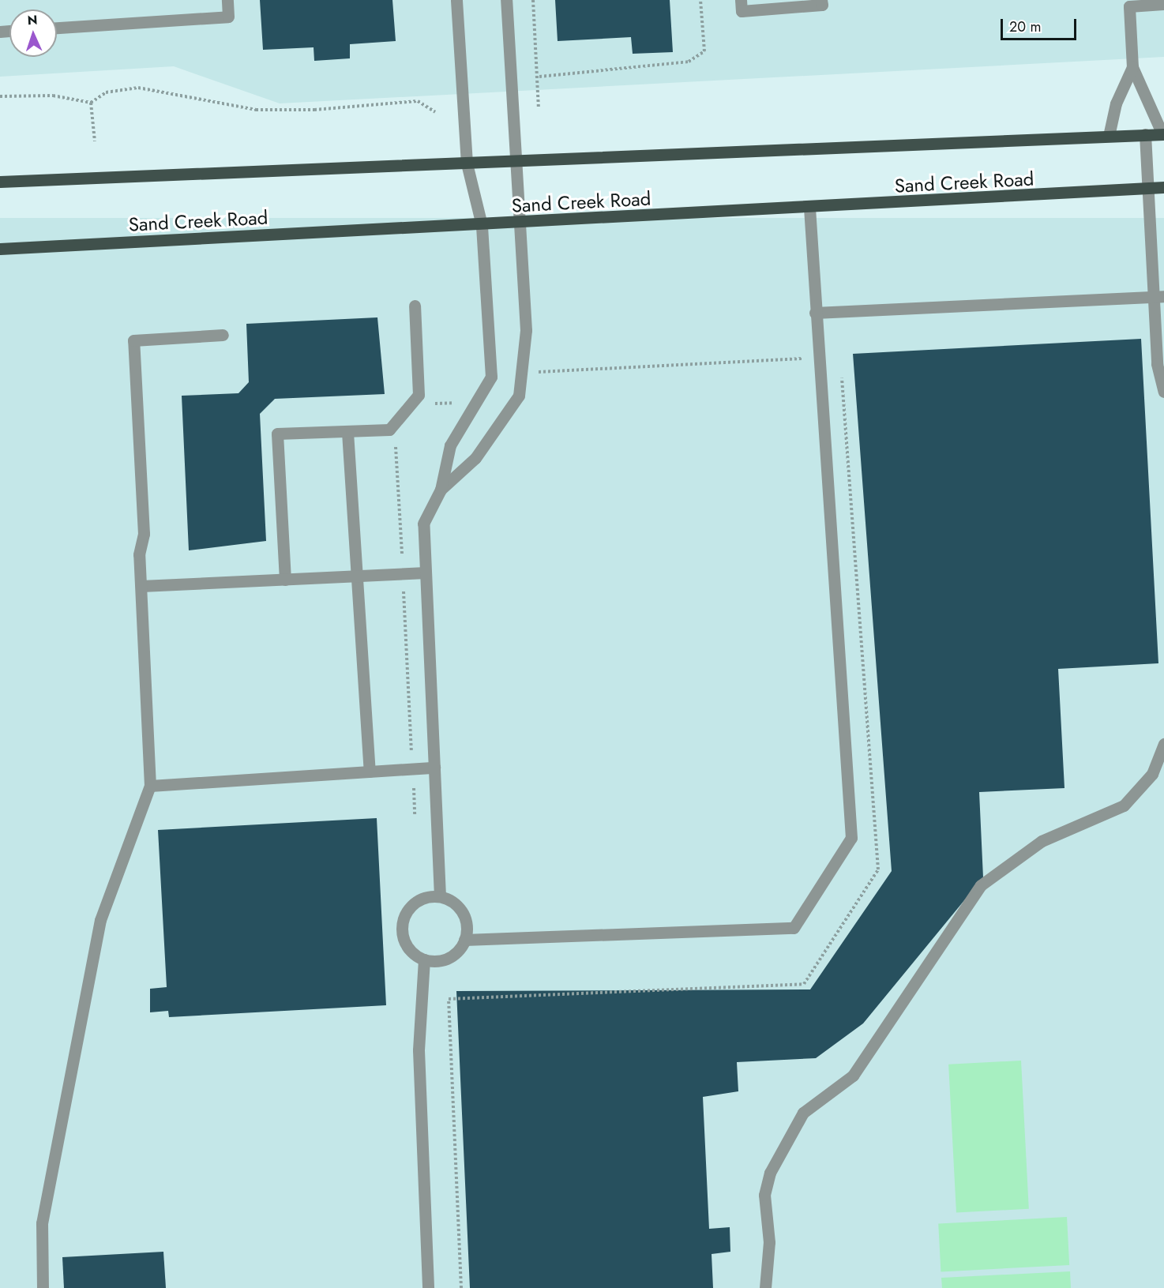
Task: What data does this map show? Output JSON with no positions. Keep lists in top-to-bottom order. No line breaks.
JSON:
{"streets":{"main road":["Sand Creek Road"]},"scale_bar":"20 m","north":"top"}
